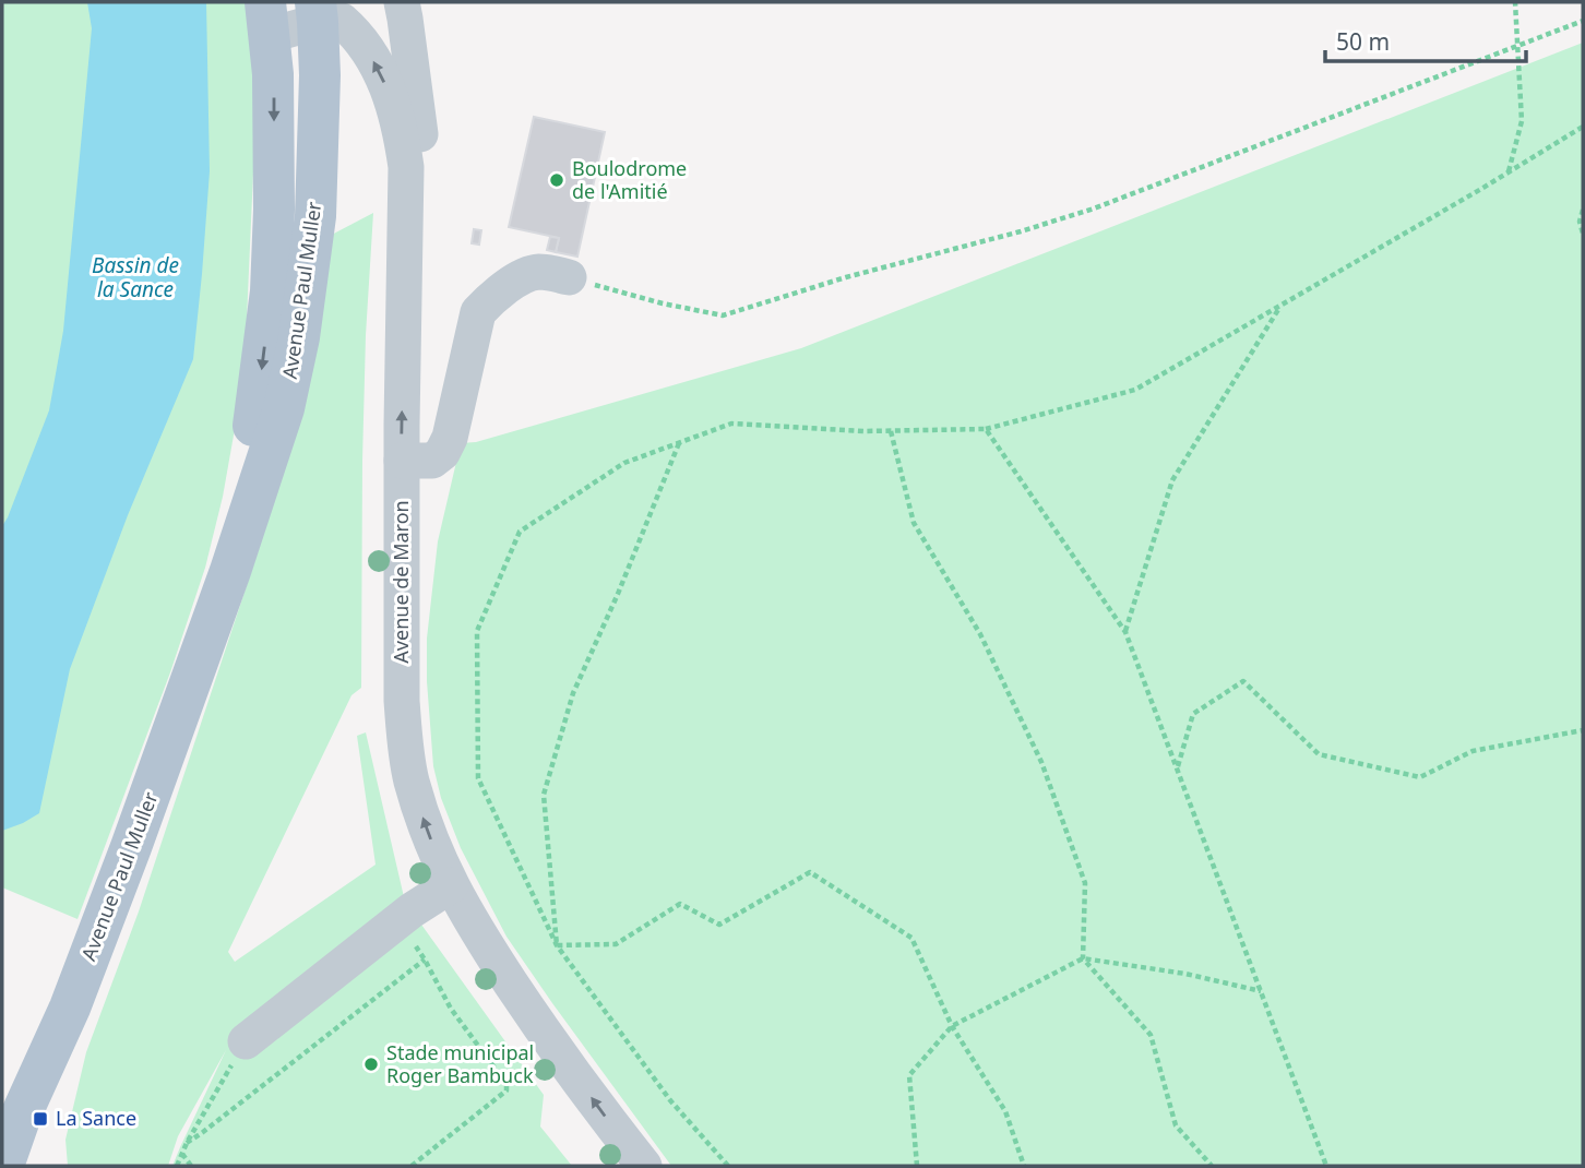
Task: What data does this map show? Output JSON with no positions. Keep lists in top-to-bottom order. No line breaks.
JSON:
{"streets":{"main road":["Avenue Paul Muller"],"street":["Avenue de Maron"]},"crossings":[["Avenue Paul Muller","Avenue de Maron"]],"one_way":["Avenue de Maron"],"water":["Bassin de la Sance"],"places":{"other":["Boulodrome de l'Amitié","Stade municipal Roger Bambuck"],"transit":["La Sance"]},"scale_bar":"50 m"}
